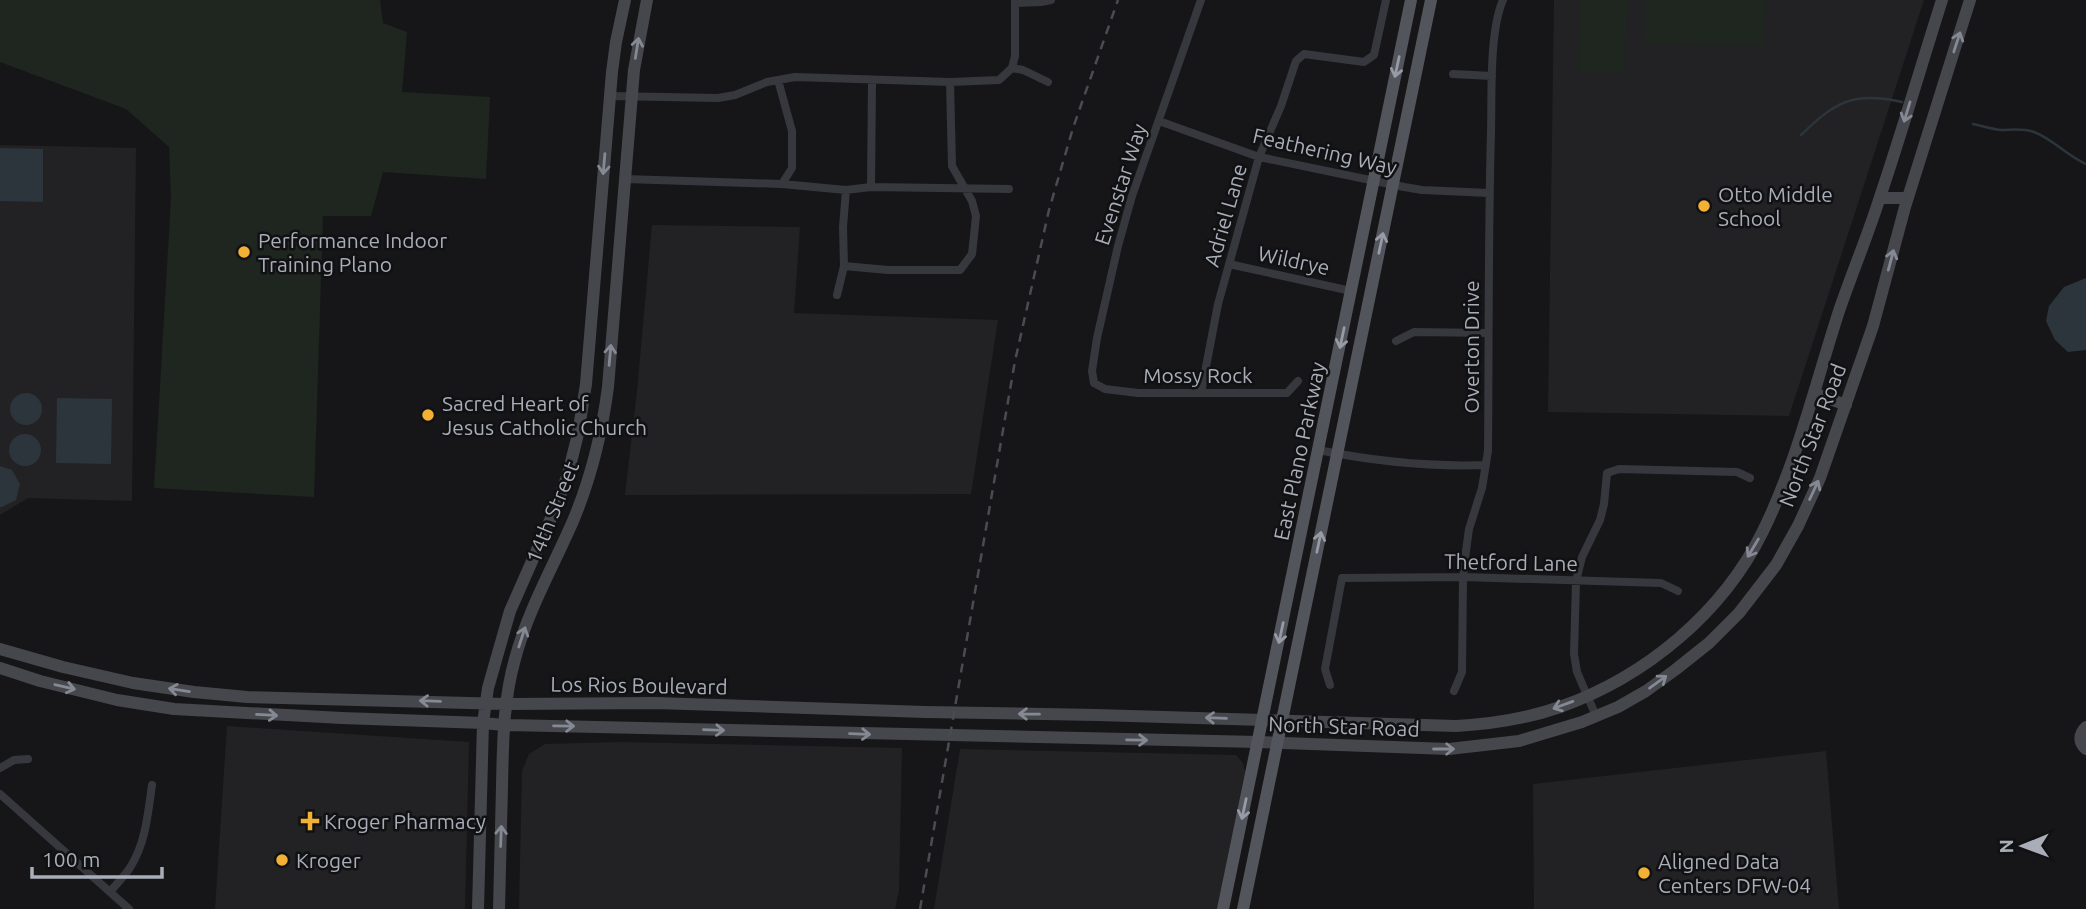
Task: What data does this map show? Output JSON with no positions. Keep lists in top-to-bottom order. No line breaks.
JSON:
{"streets":{"main road":["North Star Road","East Plano Parkway","14th Street","Los Rios Boulevard"],"street":["Feathering Way","Evenstar Way","Adriel Lane","Wildrye","Overton Drive","Mossy Rock","Thetford Lane"]},"crossings":[["Feathering Way","Evenstar Way"],["Feathering Way","Adriel Lane"],["Feathering Way","Overton Drive"],["Feathering Way","East Plano Parkway"],["Evenstar Way","Mossy Rock"],["Adriel Lane","Wildrye"],["Adriel Lane","Mossy Rock"],["Wildrye","East Plano Parkway"],["Overton Drive","Thetford Lane"],["North Star Road","East Plano Parkway"],["North Star Road","Los Rios Boulevard"],["East Plano Parkway","Los Rios Boulevard"],["14th Street","Los Rios Boulevard"]],"places":{"other":["Otto Middle School","Performance Indoor Training Plano","Sacred Heart of Jesus Catholic Church","Kroger","Aligned Data Centers DFW-04"],"health":["Kroger Pharmacy"]},"scale_bar":"100 m","north":"left"}
